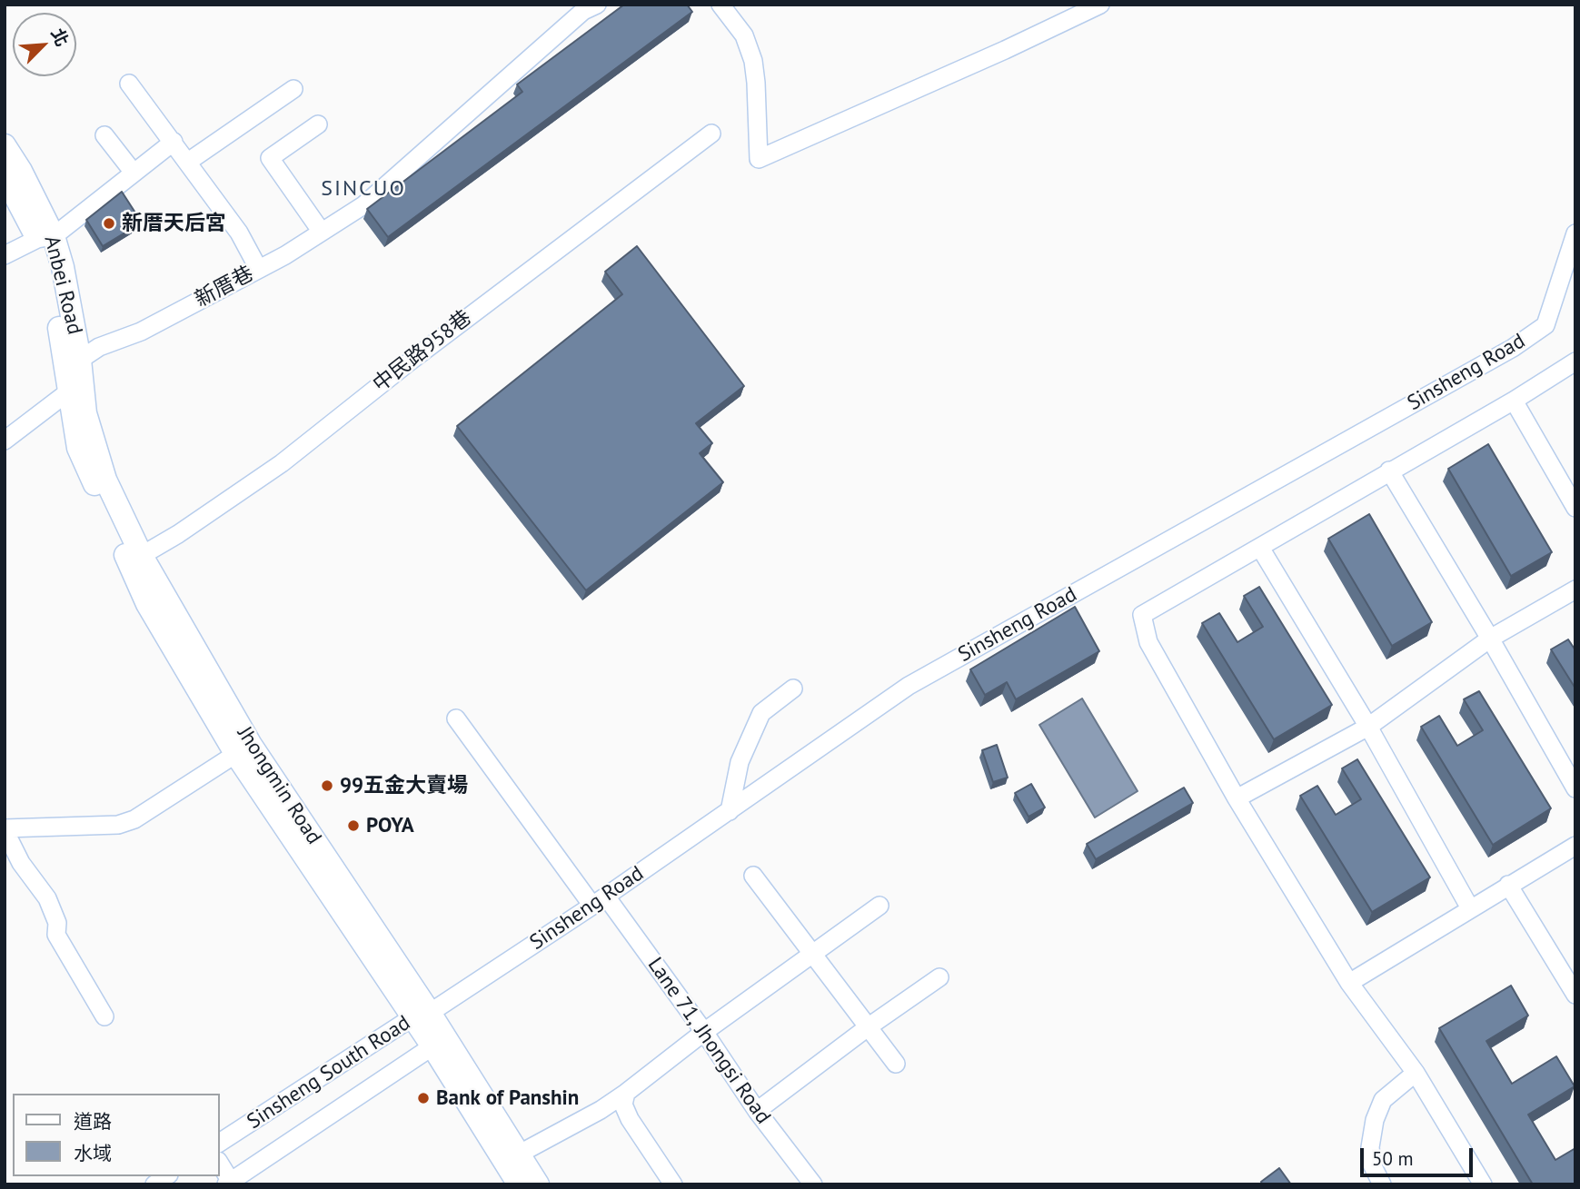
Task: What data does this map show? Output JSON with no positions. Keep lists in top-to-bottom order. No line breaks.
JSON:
{"streets":{"main road":["Anbei Road","Jhongmin Road"],"street":["新厝巷","中民路958巷","Sinsheng Road","Lane 71, Jhongsi Road","Sinsheng South Road"]},"crossings":[["Anbei Road","新厝巷"],["Anbei Road","Jhongmin Road"],["新厝巷","Jhongmin Road"],["中民路958巷","Jhongmin Road"],["Sinsheng Road","Jhongmin Road"],["Sinsheng Road","Lane 71, Jhongsi Road"],["Sinsheng Road","Sinsheng South Road"],["Jhongmin Road","Sinsheng South Road"]],"districts":["SINCUO"],"places":["新厝天后宮","99五金大賣場","POYA","Bank of Panshin"],"legend":["道路","水域"],"scale_bar":"50 m","north":"top right"}
